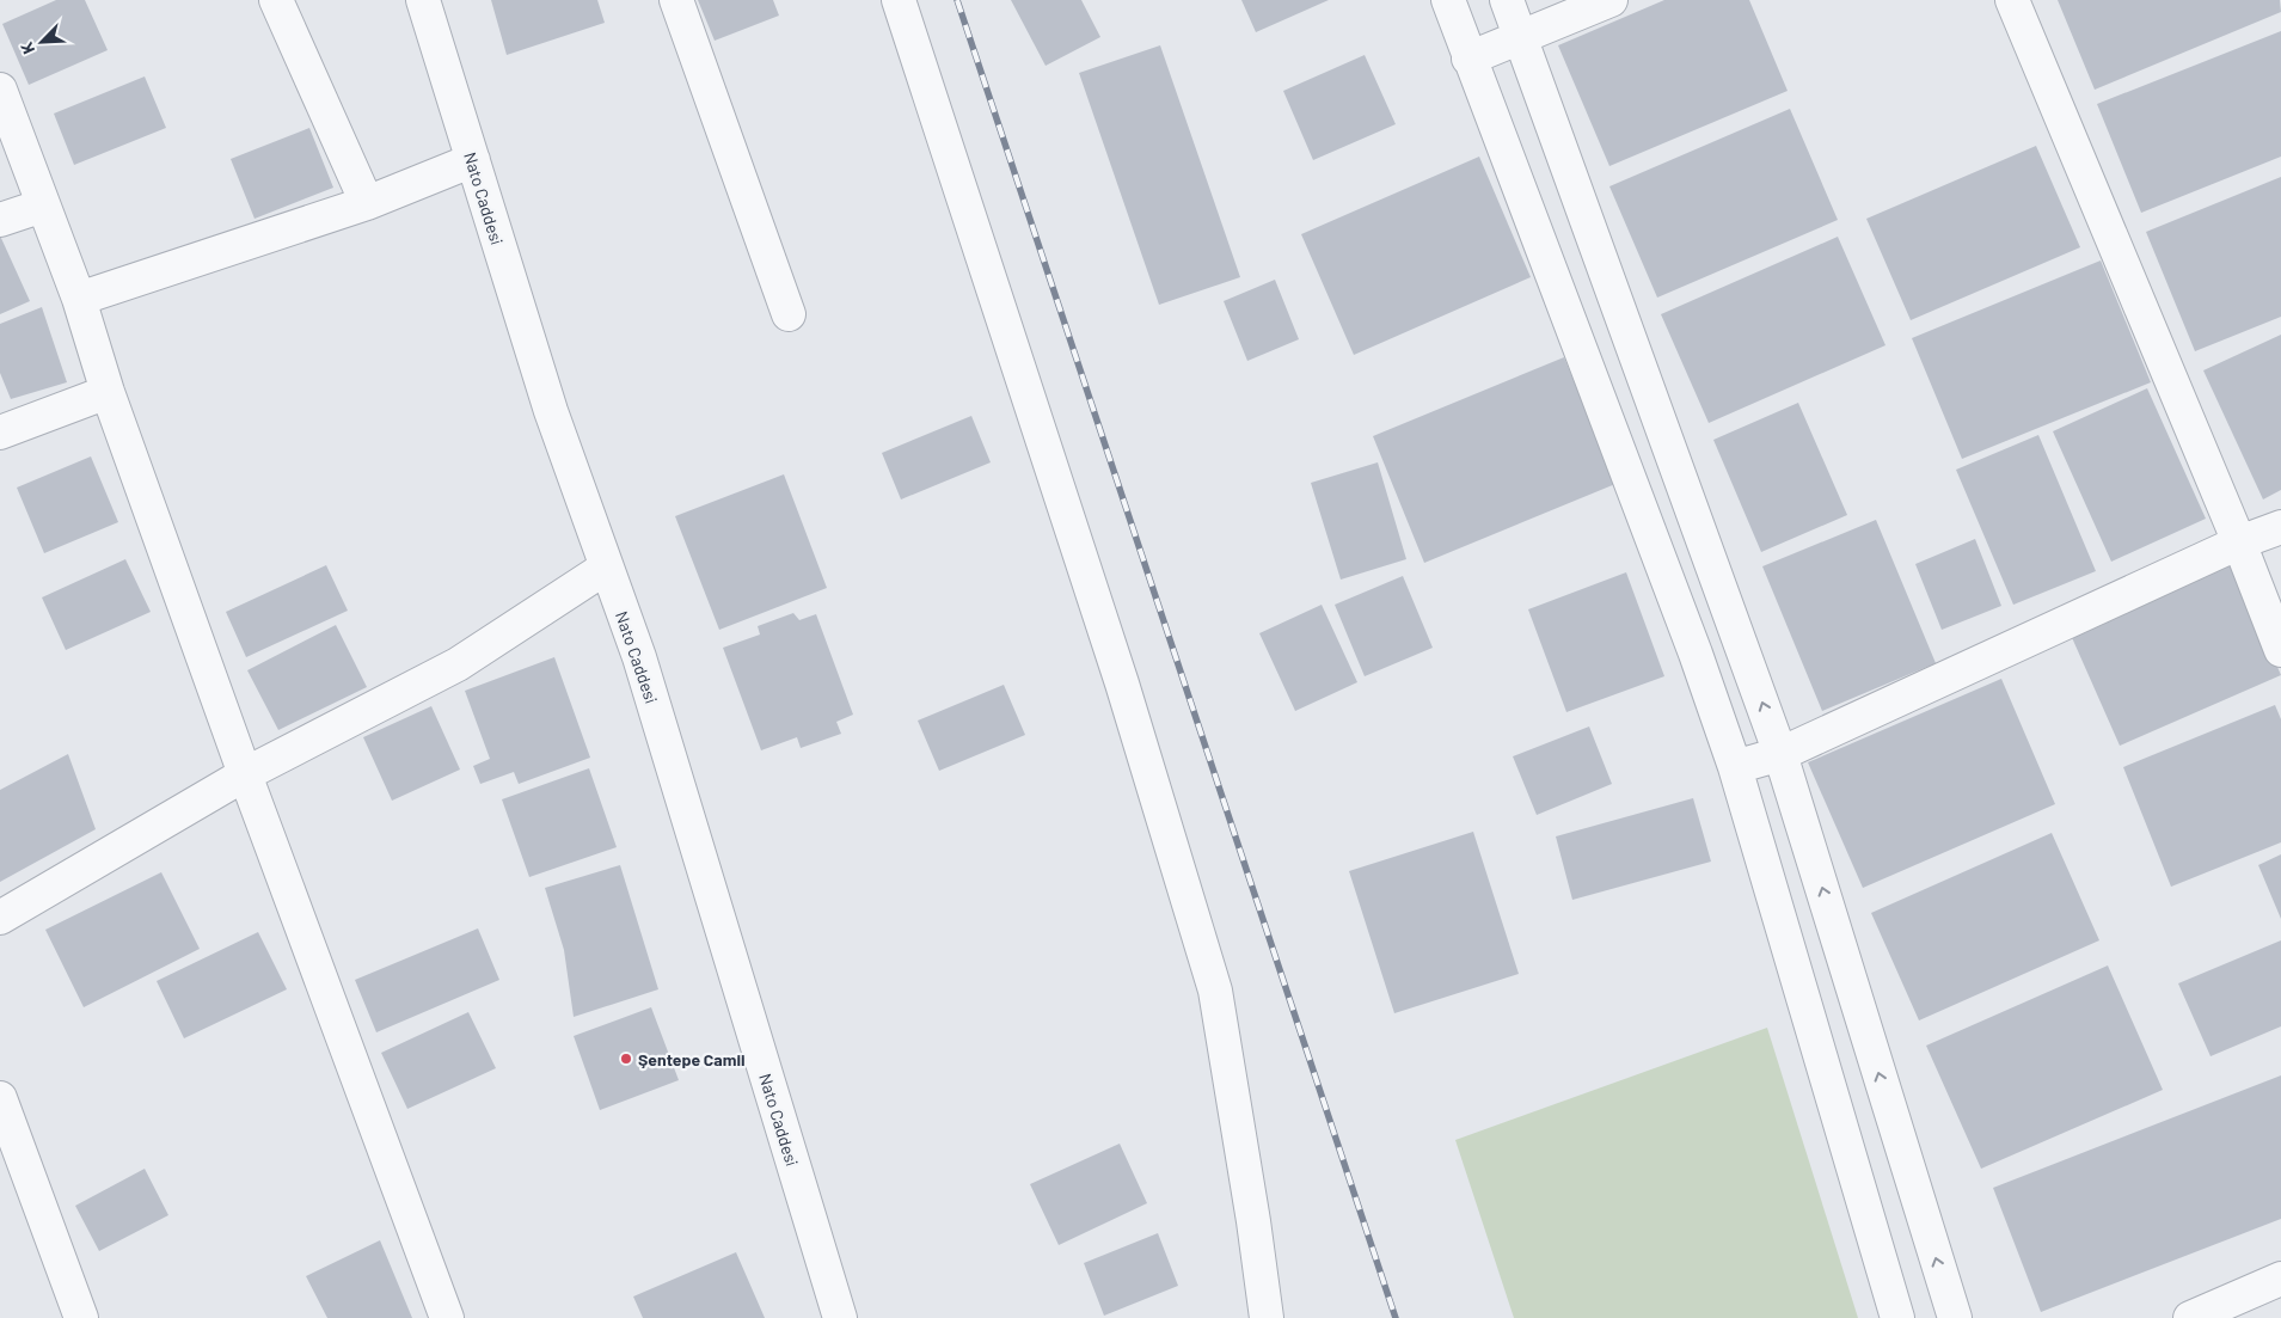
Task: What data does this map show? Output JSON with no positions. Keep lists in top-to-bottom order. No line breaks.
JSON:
{"streets":{"street":["Nato Caddesi"]},"places":["Şentepe Camii"],"north":"bottom left"}
